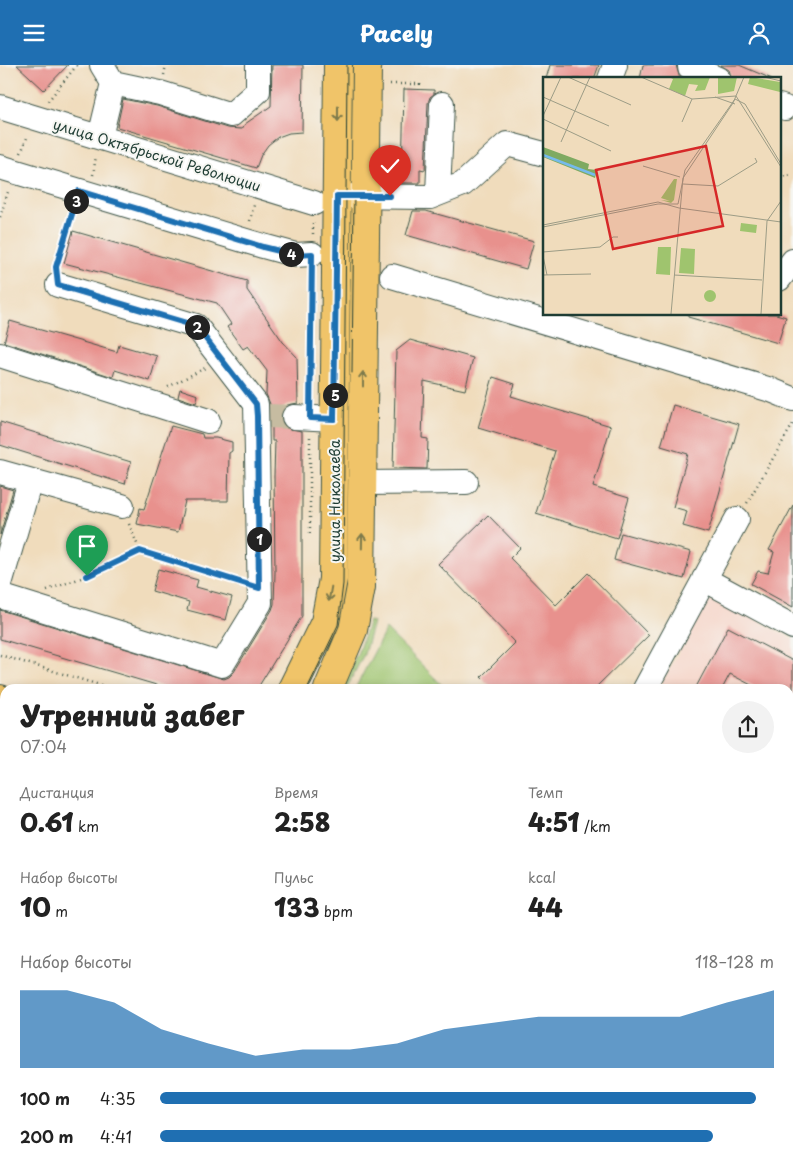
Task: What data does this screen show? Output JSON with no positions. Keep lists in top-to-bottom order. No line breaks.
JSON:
{"streets":{"main road":["улица Николаева"],"street":["улица Октябрьской Революции"]},"crossings":[["улица Октябрьской Революции","улица Николаева"]],"page":{"header":"Pacely","pins":["3","4","2","5","1"],"heading":["Утренний забег","07:04"],"stats":[["Дистанция","0.61 km"],["Время","2:58"],["Темп","4:51 /km"],["Набор высоты","10 m"],["Пульс","133 bpm"],["kcal","44"]],"chart":["Набор высоты","118–128 m"],"list":[{"name":"100 m","note":"4:35"},{"name":"200 m","note":"4:41"}]}}
